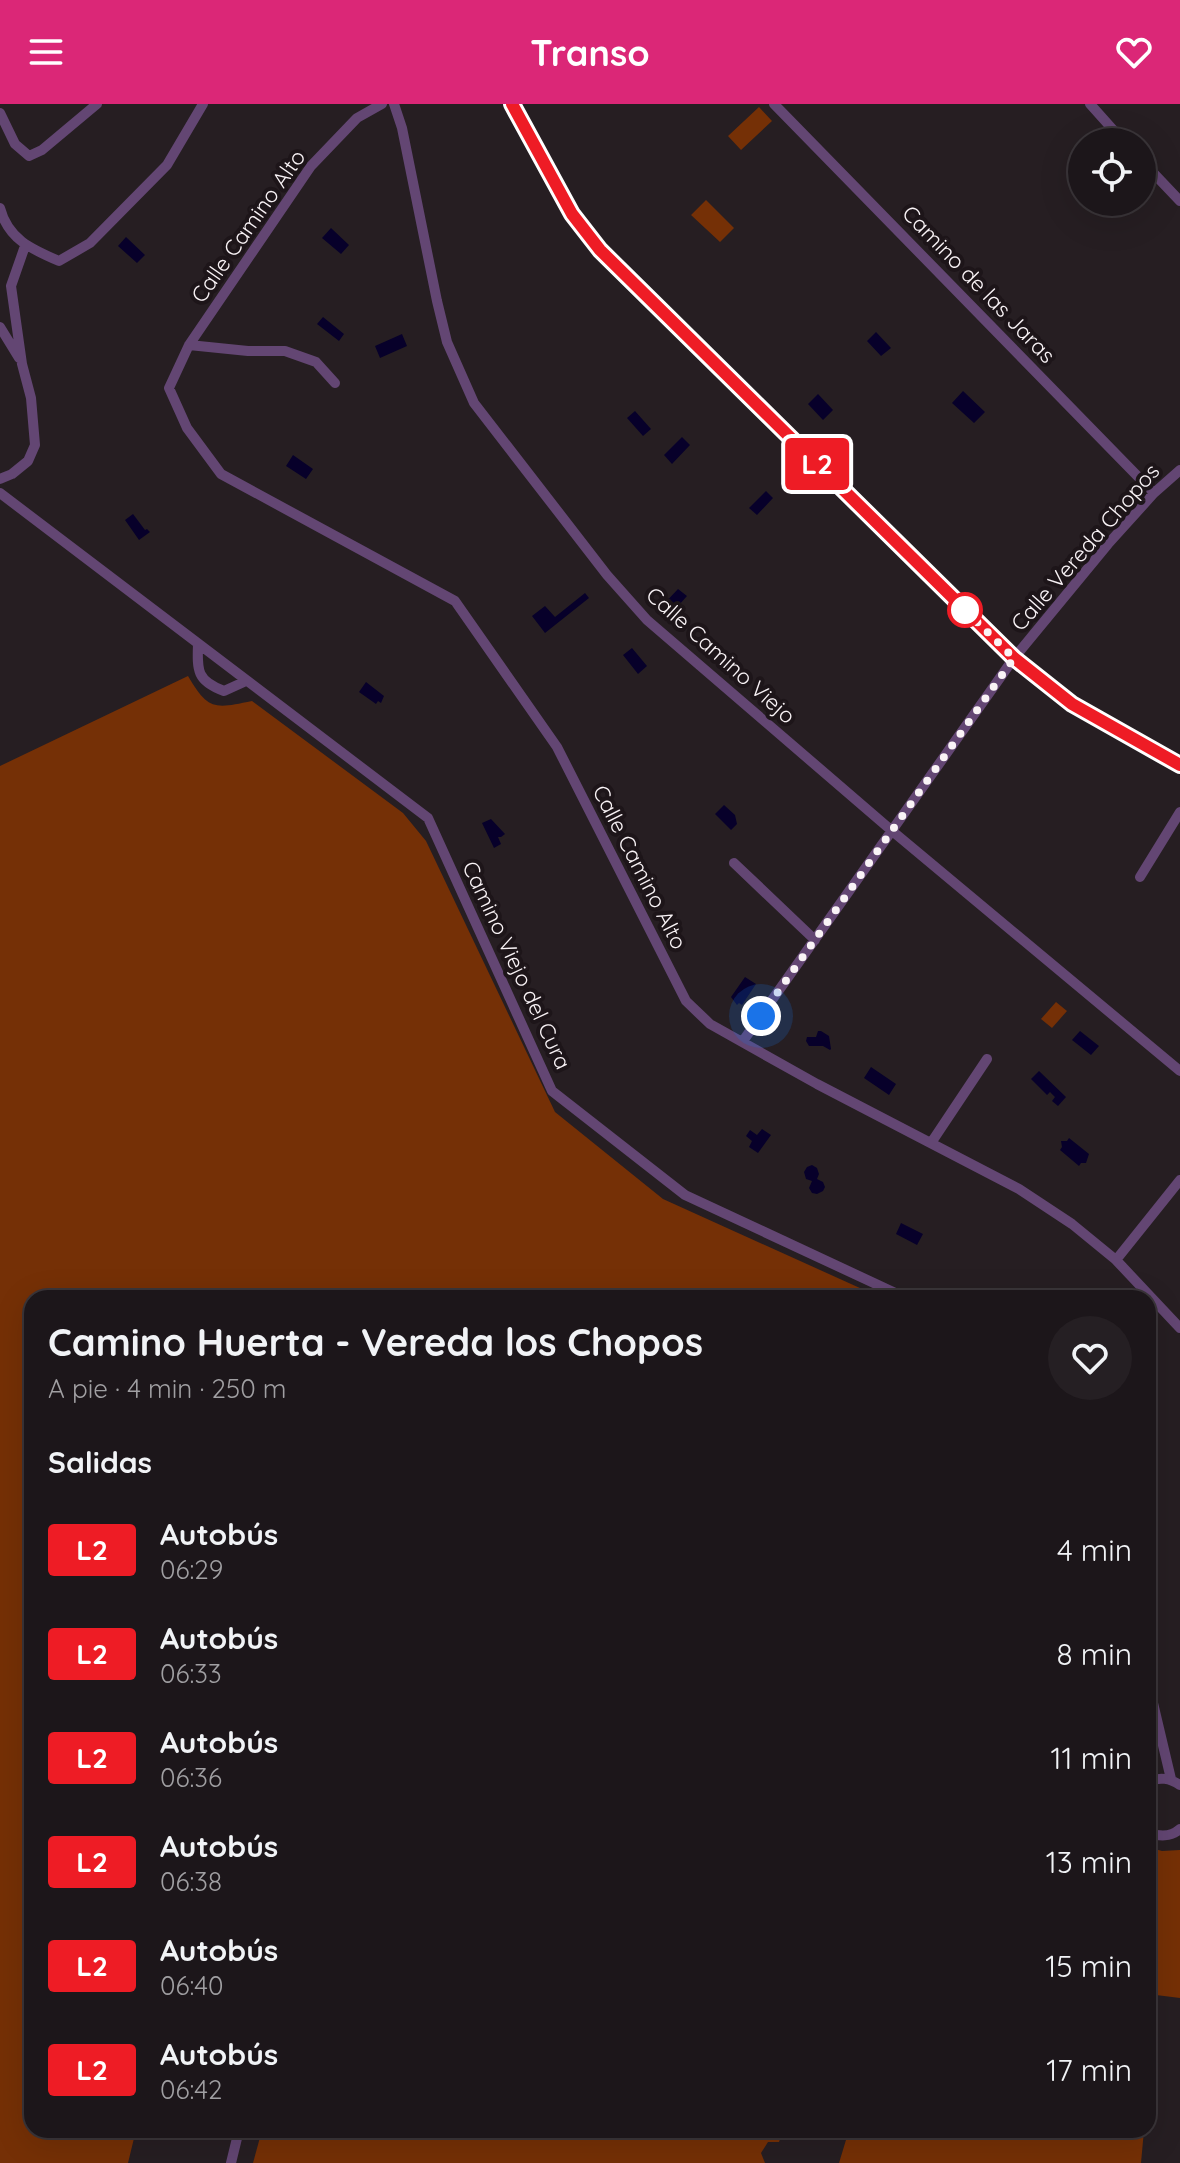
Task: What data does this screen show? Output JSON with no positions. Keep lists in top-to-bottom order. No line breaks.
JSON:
{"streets":{"street":["Calle Camino Alto","Camino de las Jaras","Calle Vereda Chopos","Calle Camino Viejo","Camino Viejo del Cura"]},"crossings":[["Calle Camino Alto","Calle Vereda Chopos"],["Camino de las Jaras","Calle Vereda Chopos"],["Calle Vereda Chopos","Calle Camino Viejo"]],"lines":["bus line L2"],"page":{"header":"Transo","on_map":"L2","heading":[["Camino Huerta - Vereda los Chopos","A pie · 4 min · 250 m"],"Salidas"],"list":[{"mark":"L2","name":"Autobús","note":"06:29","value":"4 min"},{"mark":"L2","name":"Autobús","note":"06:33","value":"8 min"},{"mark":"L2","name":"Autobús","note":"06:36","value":"11 min"},{"mark":"L2","name":"Autobús","note":"06:38","value":"13 min"},{"mark":"L2","name":"Autobús","note":"06:40","value":"15 min"},{"mark":"L2","name":"Autobús","note":"06:42","value":"17 min"}]}}
